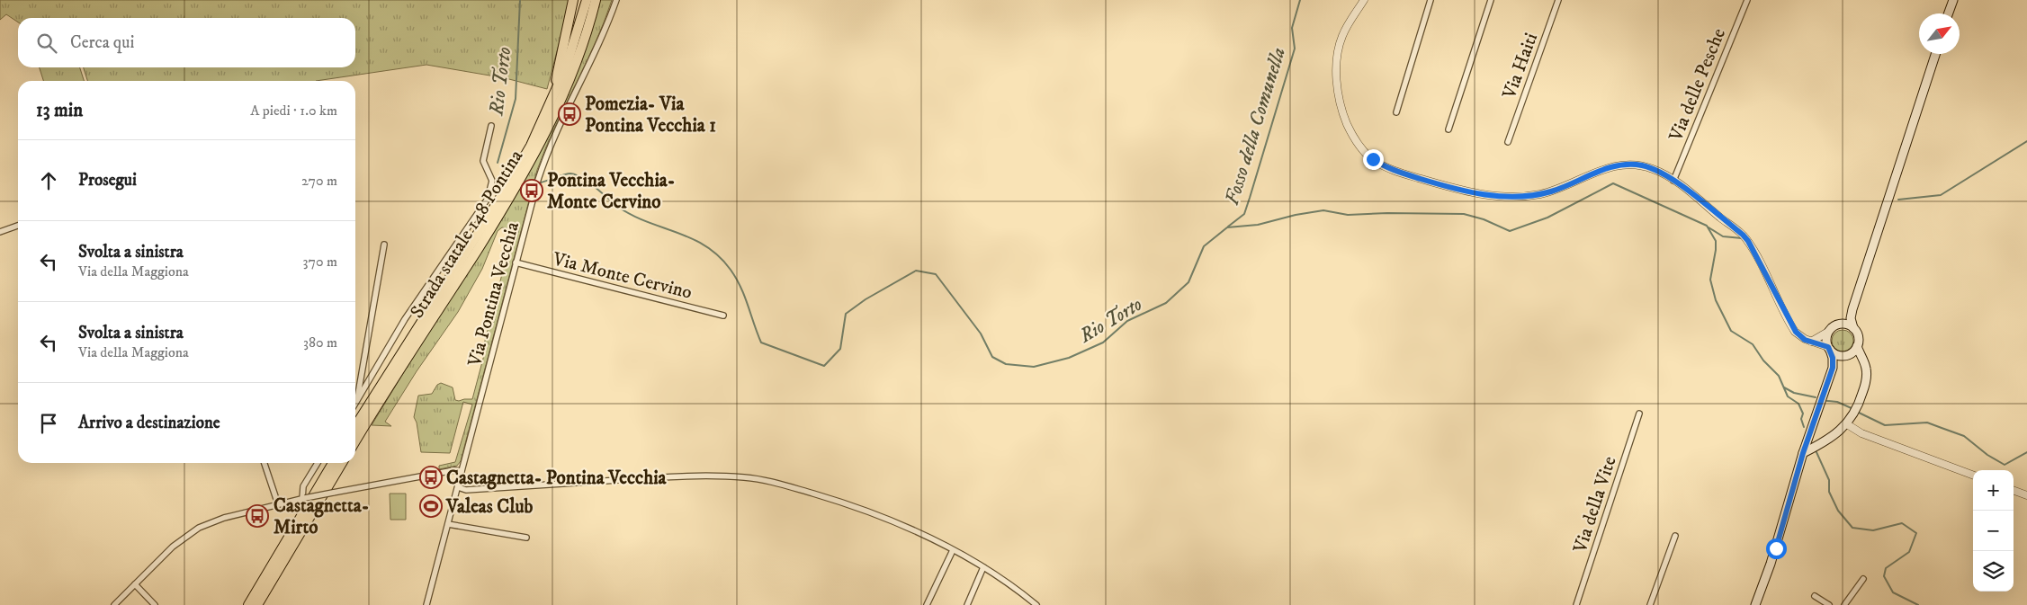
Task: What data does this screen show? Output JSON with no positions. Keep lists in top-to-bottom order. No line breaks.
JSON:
{"streets":{"highway":["Strada statale 148 Pontina"],"street":["Via Haiti","Via delle Pesche","Via Monte Cervino","Via Pontina Vecchia","Via della Vite"]},"crossings":[["Via Monte Cervino","Via Pontina Vecchia"]],"water":["Rio Torto","Fosso della Comunella"],"places":{"bus stop":["Pomezia- Via Pontina Vecchia 1","Pontina Vecchia- Monte Cervino","Castagnetta- Pontina Vecchia","Castagnetta- Mirto"],"sports":["Valeas Club"]},"north":"top right","page":{"search":"Cerca qui","heading":["13 min","A piedi · 1.0 km"],"list":[["Prosegui","270 m"],["Svolta a sinistra","Via della Maggiona","370 m"],["Svolta a sinistra","Via della Maggiona","380 m"],"Arrivo a destinazione"],"map_buttons":["+","−"]}}
